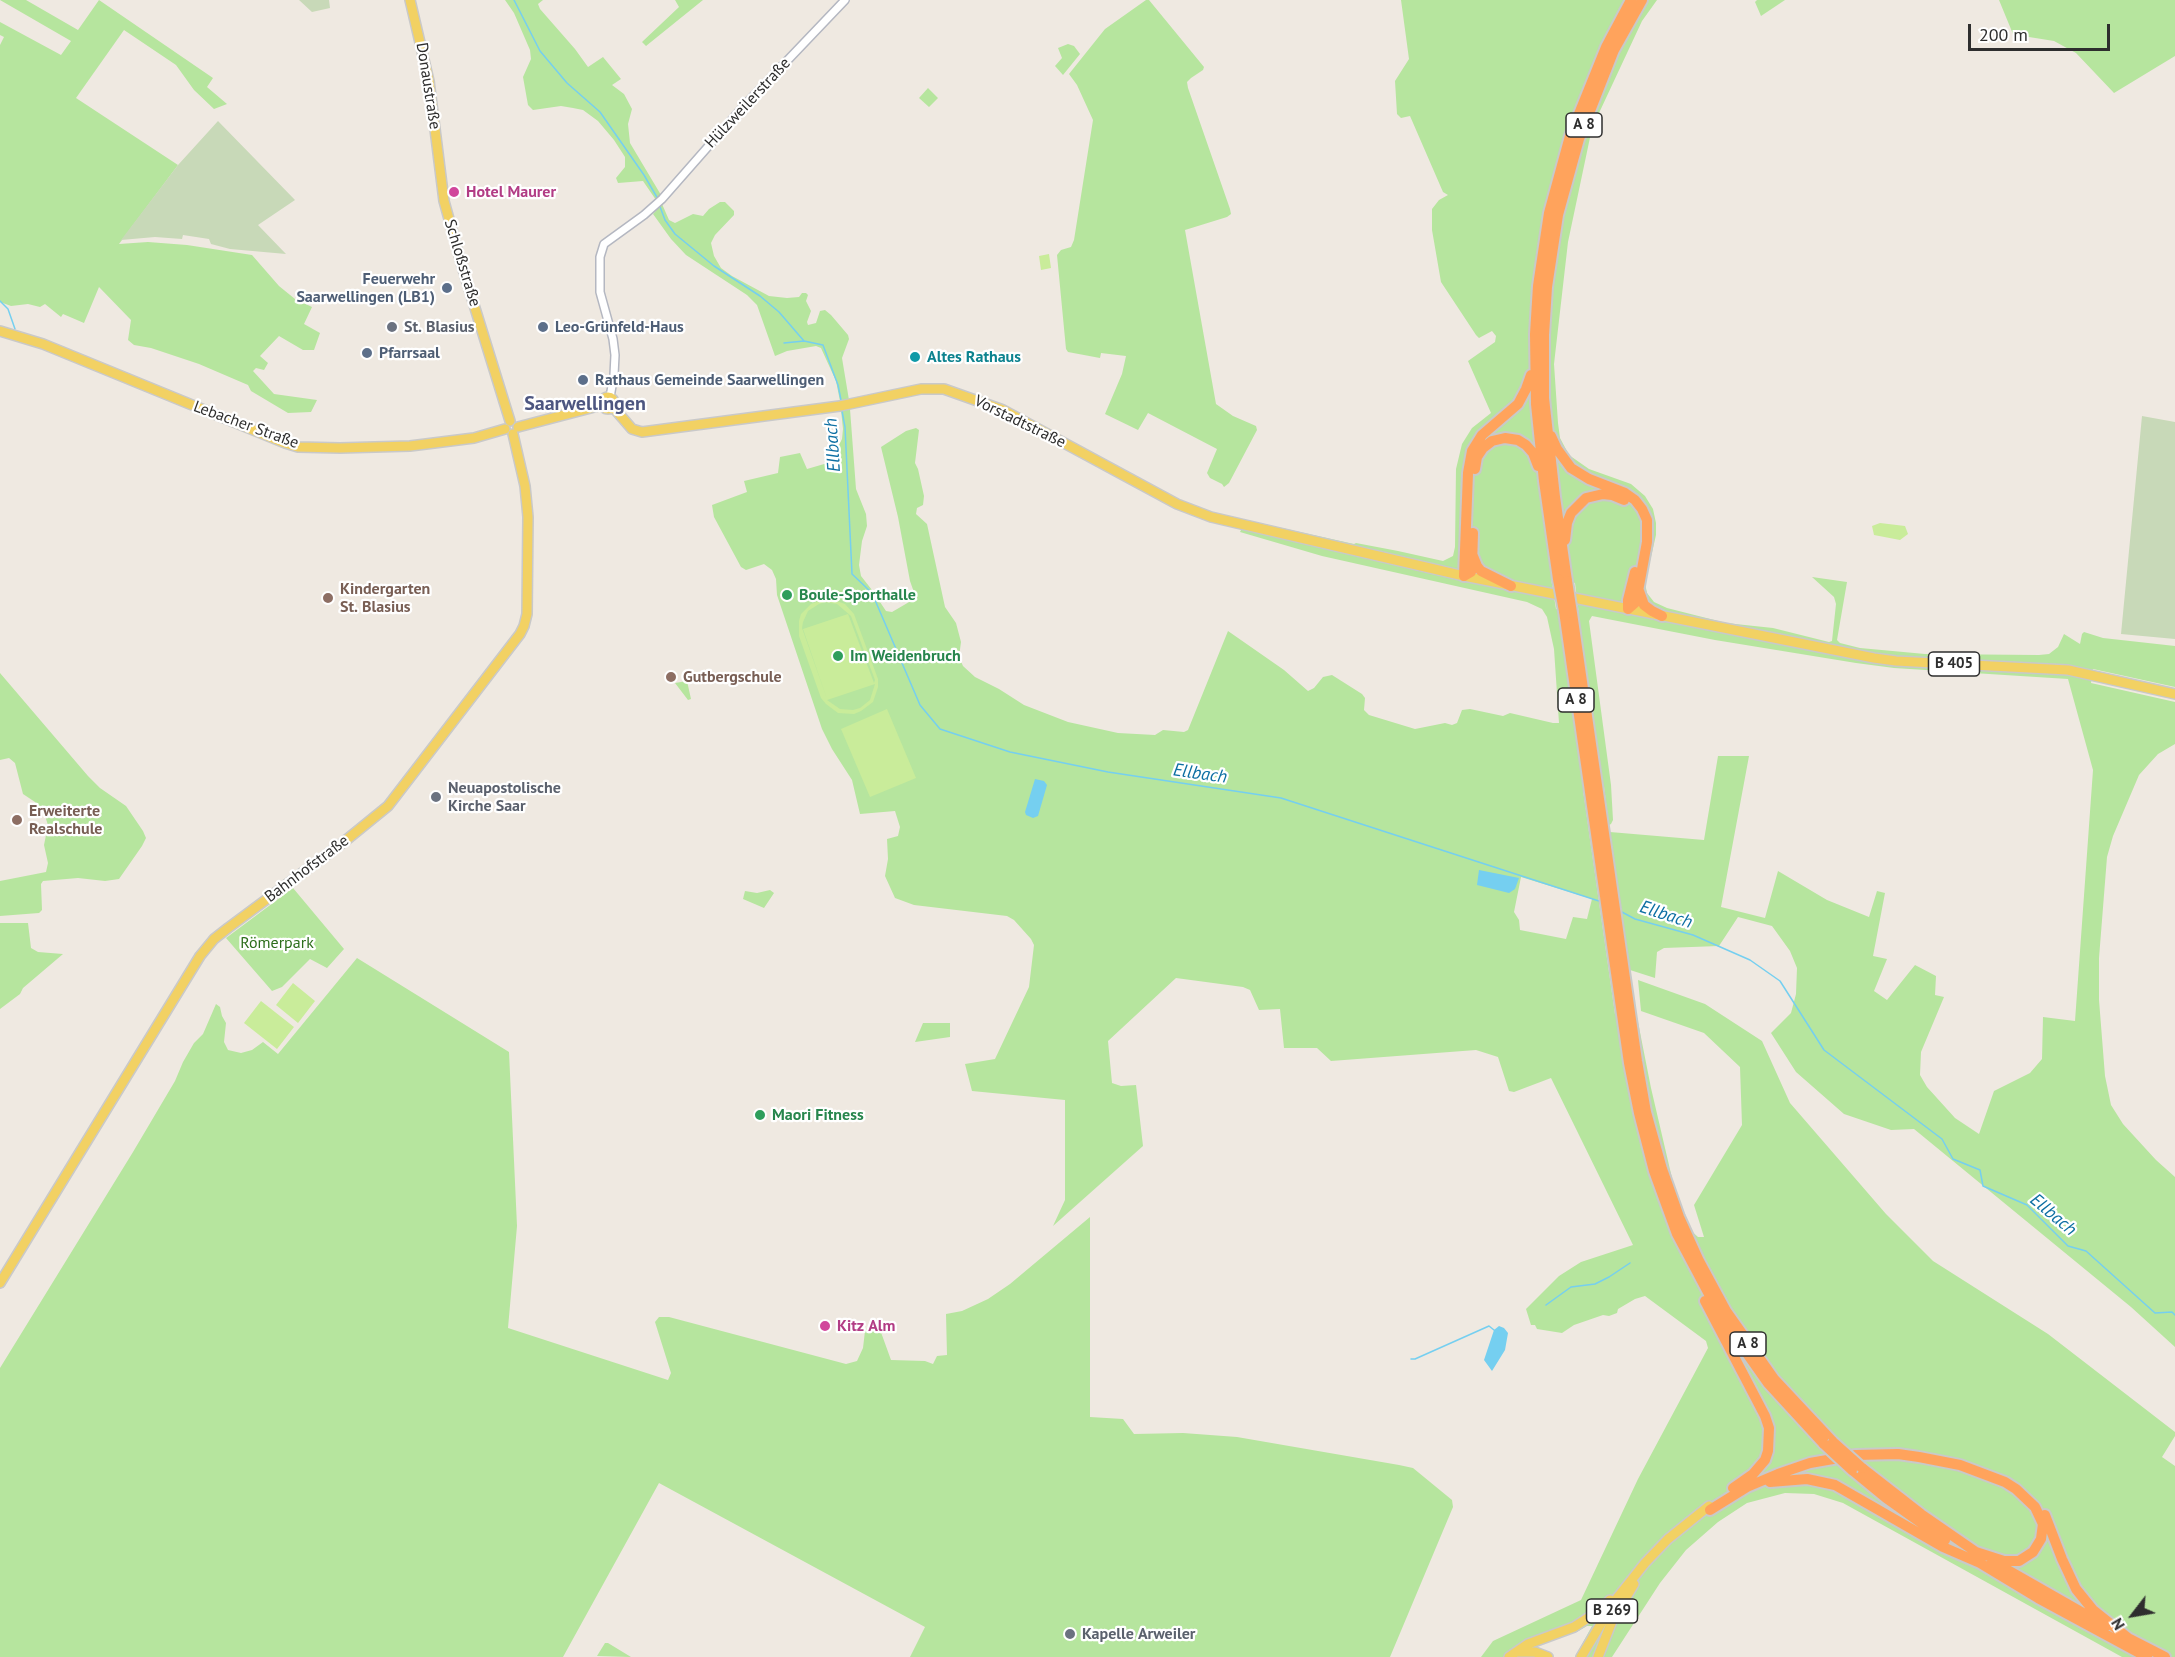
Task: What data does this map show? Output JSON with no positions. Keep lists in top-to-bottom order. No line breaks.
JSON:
{"streets":{"highway":["A 8"],"main road":["Donaustraße","Schloßstraße","Vorstadtstraße","Lebacher Straße","B 405","Bahnhofstraße","B 269"],"street":["Hülzweilerstraße"]},"crossings":[["Donaustraße","Schloßstraße"],["Hülzweilerstraße","Vorstadtstraße"],["Hülzweilerstraße","Lebacher Straße"],["Schloßstraße","Lebacher Straße"],["Schloßstraße","Bahnhofstraße"],["Vorstadtstraße","Lebacher Straße"],["Vorstadtstraße","B 405"],["Lebacher Straße","Bahnhofstraße"]],"districts":["Saarwellingen"],"water":["Ellbach"],"parks":["Römerpark"],"places":["Hotel Maurer","Feuerwehr Saarwellingen (LB1)","St. Blasius","Leo-Grünfeld-Haus","Pfarrsaal","Altes Rathaus","Rathaus Gemeinde Saarwellingen","Boule-Sporthalle","Kindergarten St. Blasius","Im Weidenbruch","Gutbergschule","Neuapostolische Kirche Saar","Erweiterte Realschule","Maori Fitness","Kitz Alm","Kapelle Arweiler"],"scale_bar":"200 m","north":"bottom left"}
